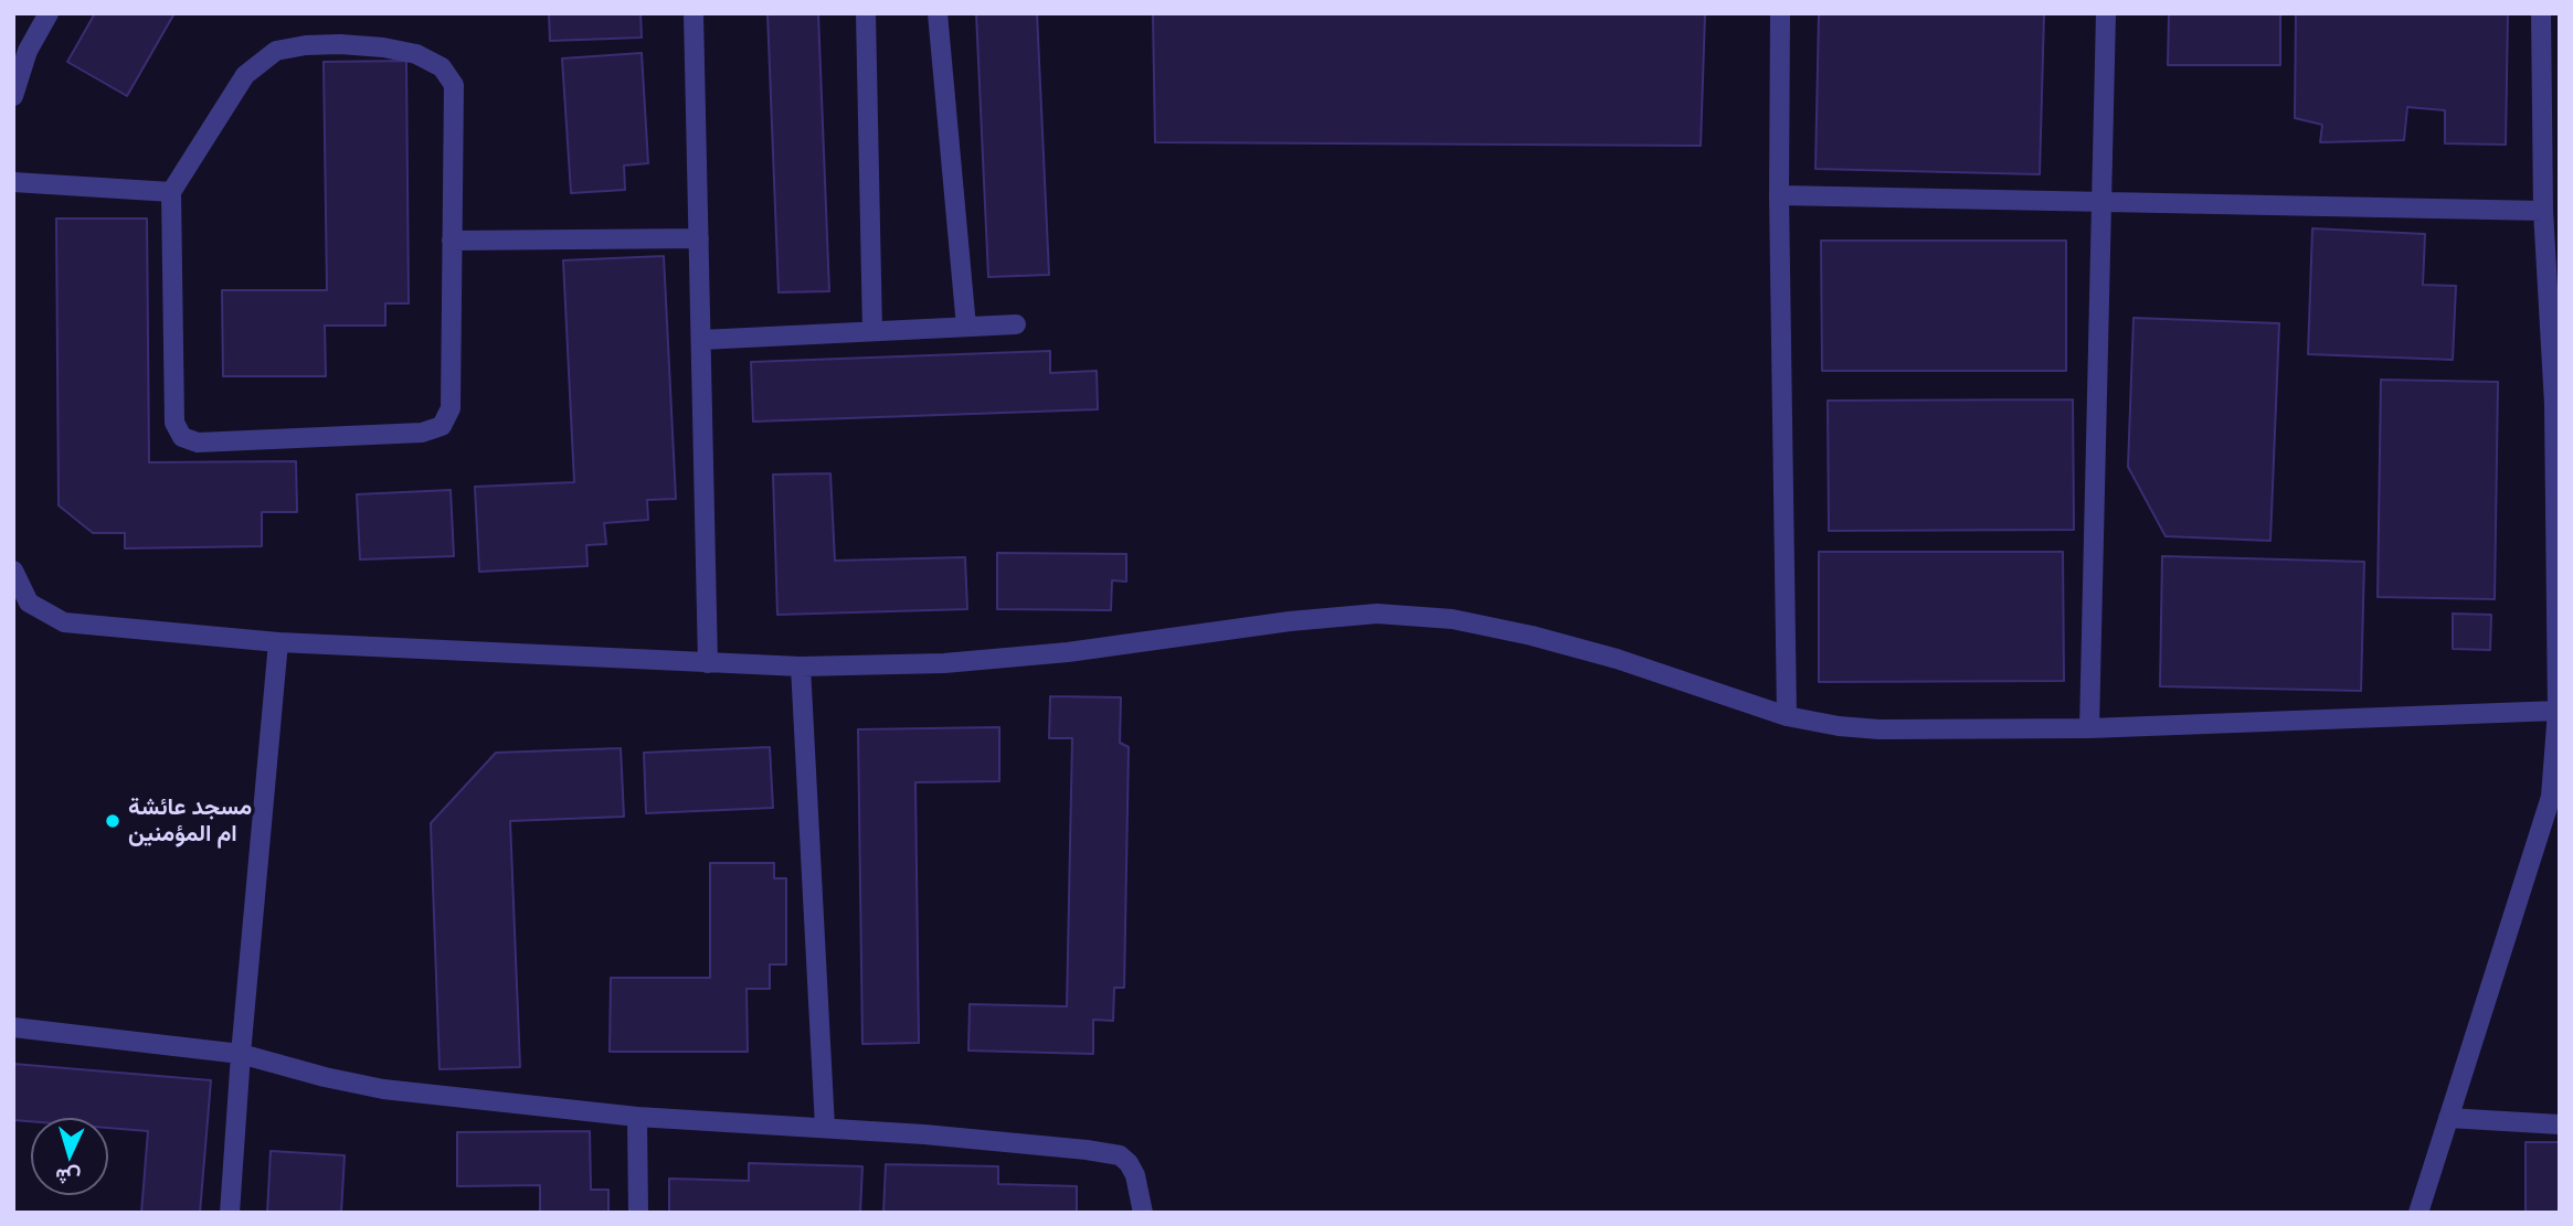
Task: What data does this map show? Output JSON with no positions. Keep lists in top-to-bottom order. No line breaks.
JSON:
{"places":["مسجد عائشة ام المؤمنين"],"north":"bottom"}
